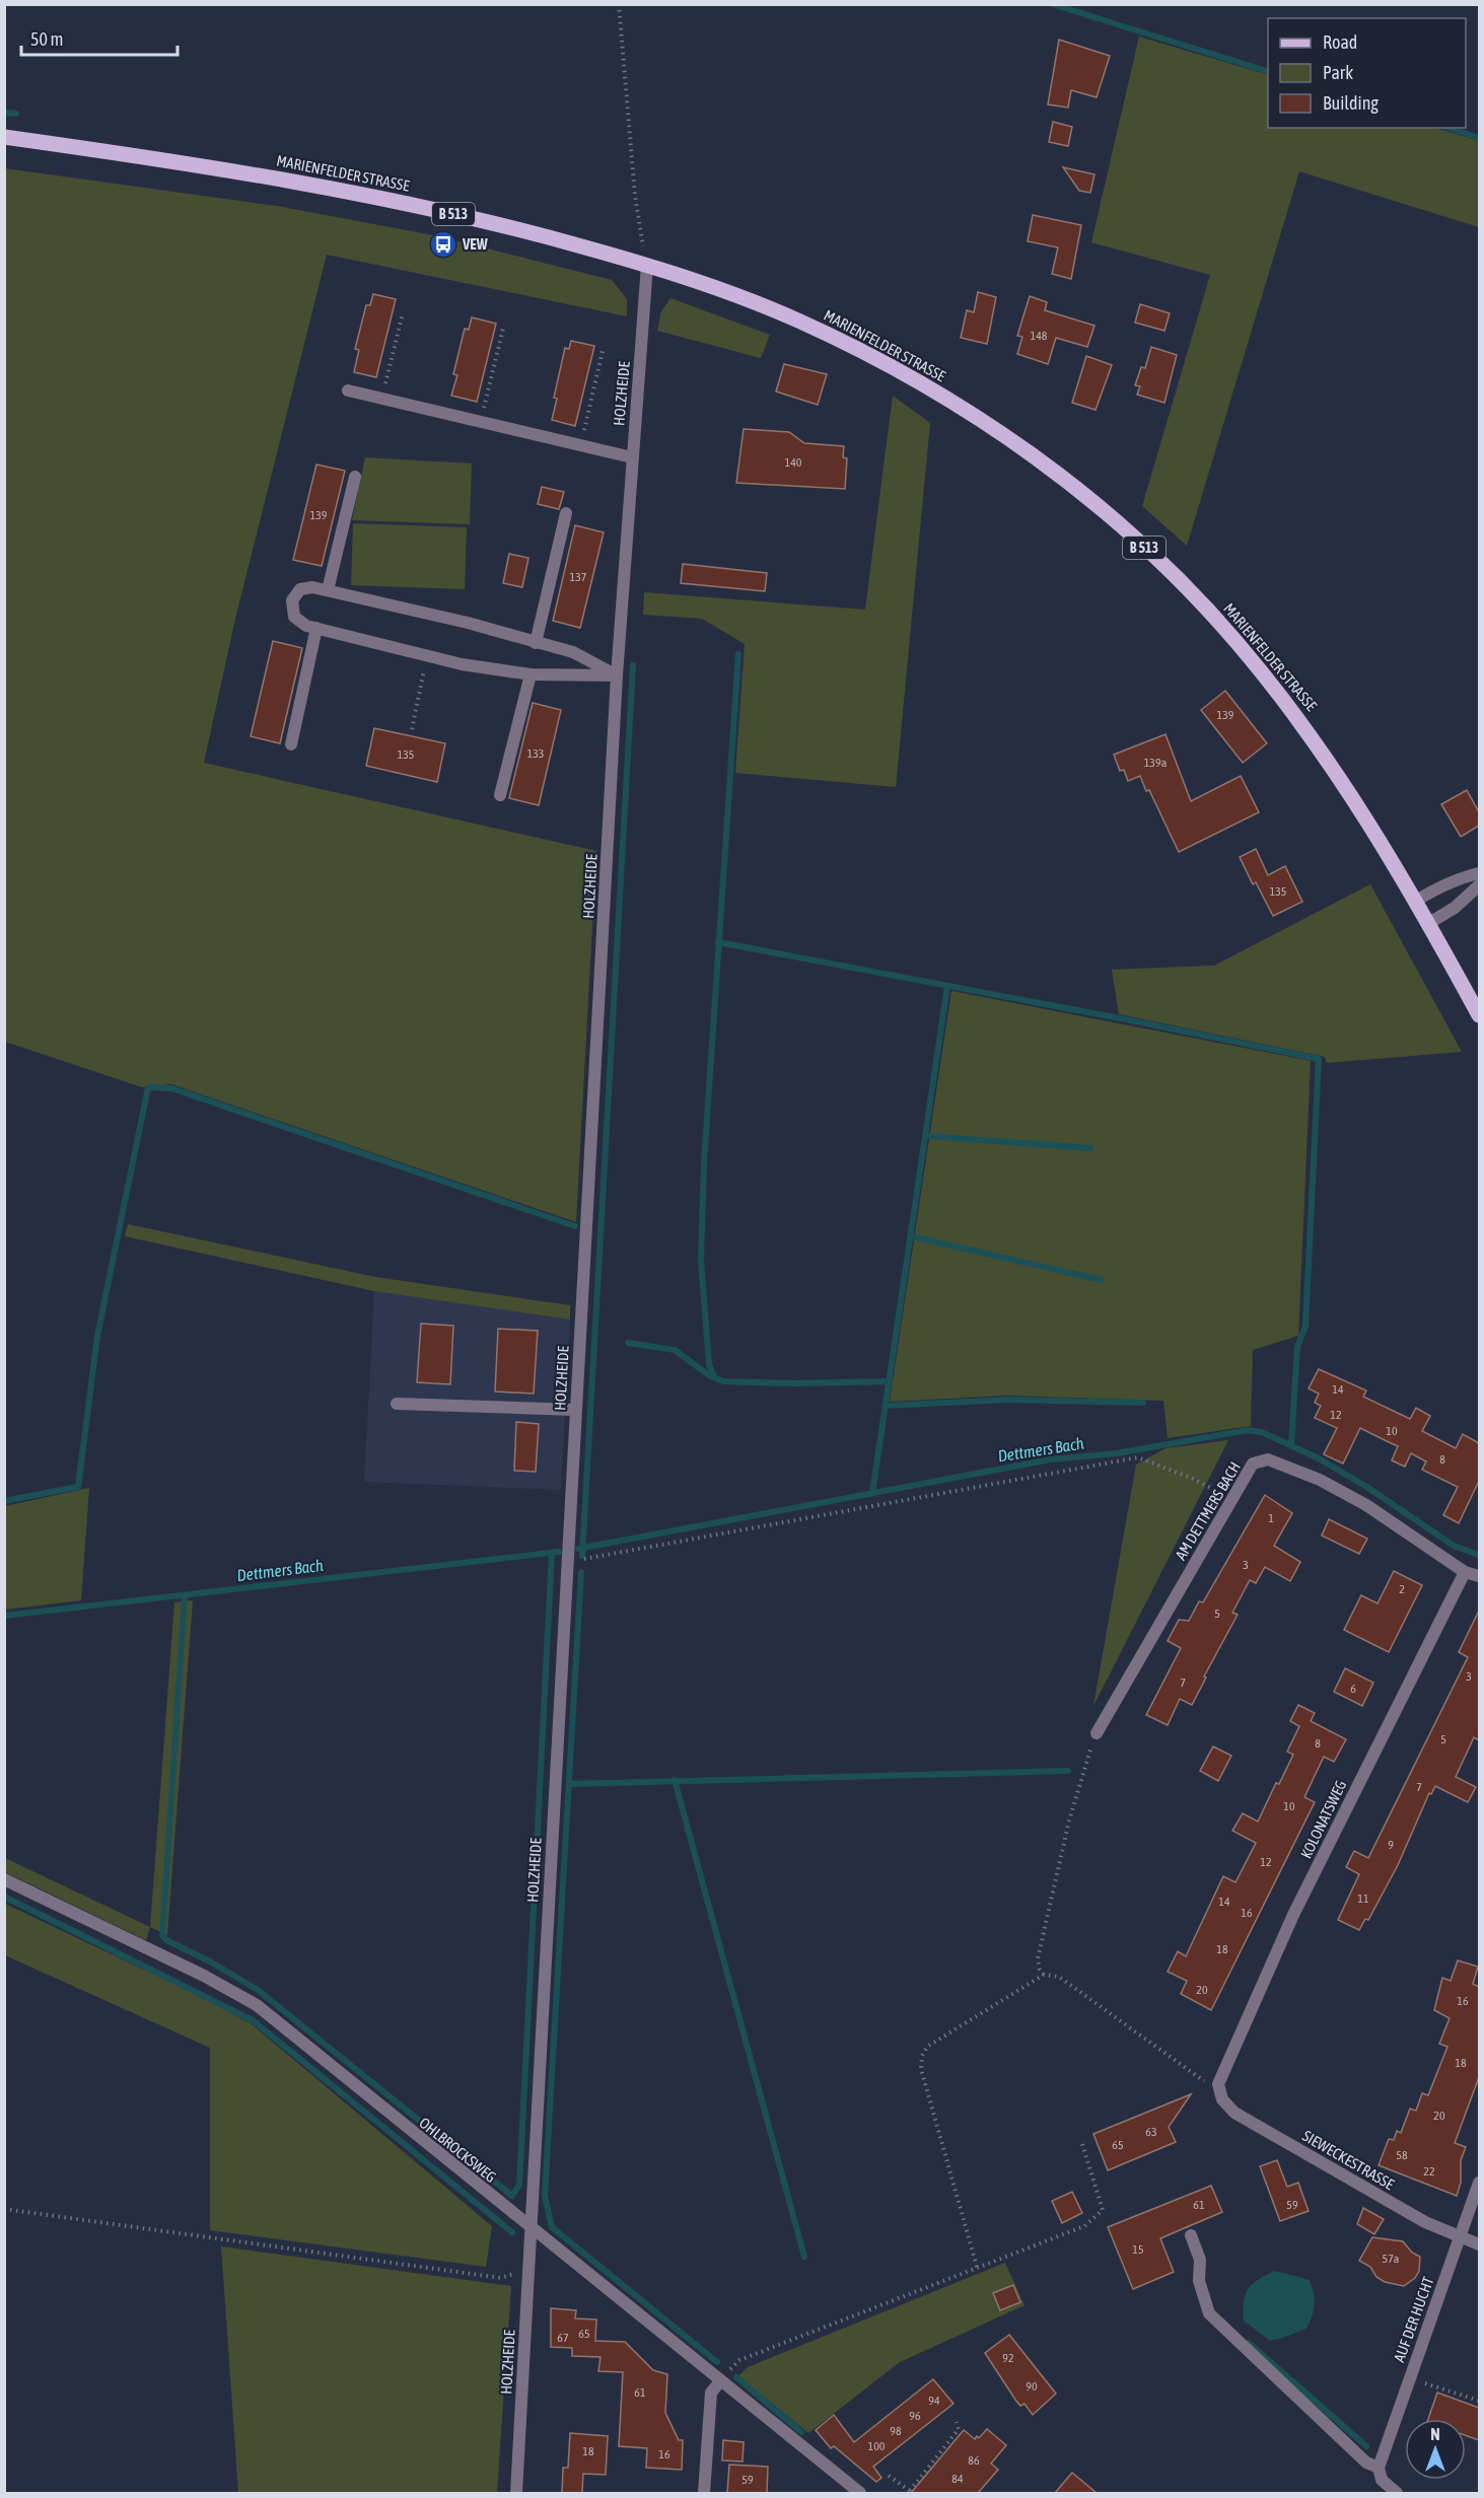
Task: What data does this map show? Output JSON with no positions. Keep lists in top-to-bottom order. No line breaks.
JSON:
{"streets":{"main road":["MARIENFELDER STRASSE","B 513"],"street":["HOLZHEIDE","AM DETTMERS BACH","KOLONATSWEG","OHLBROCKSWEG","SIEWECKESTRASSE","AUF DER HUCHT"]},"crossings":[["MARIENFELDER STRASSE","HOLZHEIDE"],["HOLZHEIDE","OHLBROCKSWEG"],["AM DETTMERS BACH","KOLONATSWEG"],["KOLONATSWEG","SIEWECKESTRASSE"],["SIEWECKESTRASSE","AUF DER HUCHT"]],"water":["Dettmers Bach"],"places":{"bus stop":["VEW"]},"house_numbers":["148","140","139","137","139","133","135","139a","135","14","12","10","8","1","3","2","5","3","7","6","5","8","7","10","9","12","11","14","16","18","20","16","18","20","63","65","58","22","61","59","15","57a","65","67","92","90","61","94","96","98","100","18","16","86","84","59"],"legend":["Road","Park","Building"],"scale_bar":"50 m","north":"top"}
